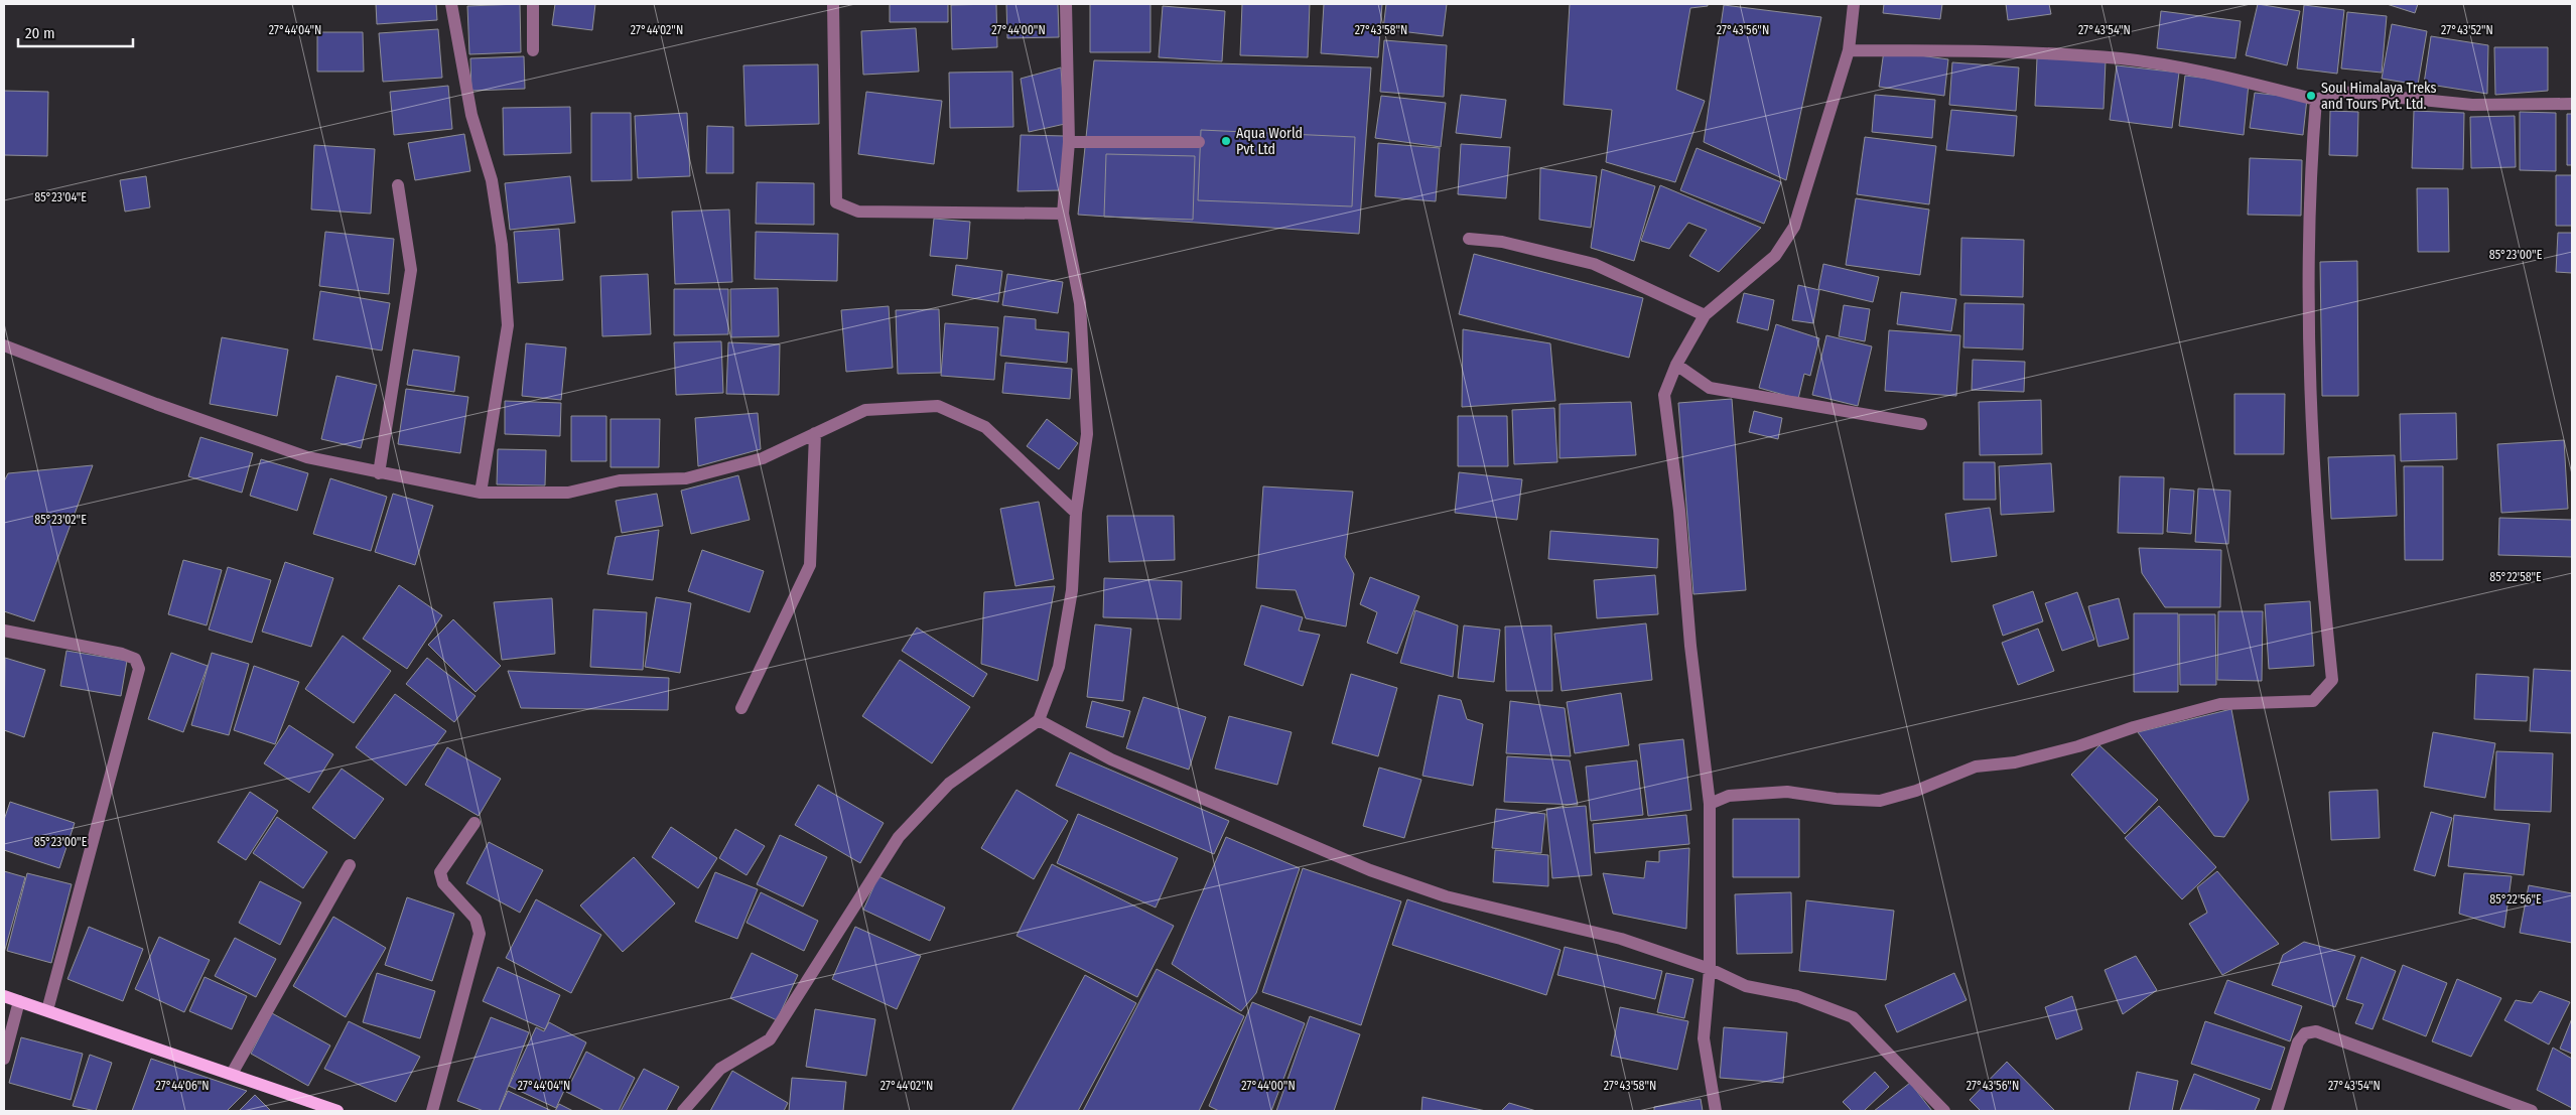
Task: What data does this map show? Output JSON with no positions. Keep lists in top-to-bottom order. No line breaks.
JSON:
{"places":["Soul Himalaya Treks and Tours Pvt. Ltd.","Aqua World Pvt Ltd"],"scale_bar":"20 m","coordinates":["27°44'04\"N","27°44'02\"N","27°44'00\"N","27°43'58\"N","27°43'56\"N","27°43'54\"N","27°43'52\"N","85°23'04\"E","85°23'00\"E","85°23'02\"E","85°22'58\"E","85°22'56\"E","27°44'06\"N"]}
